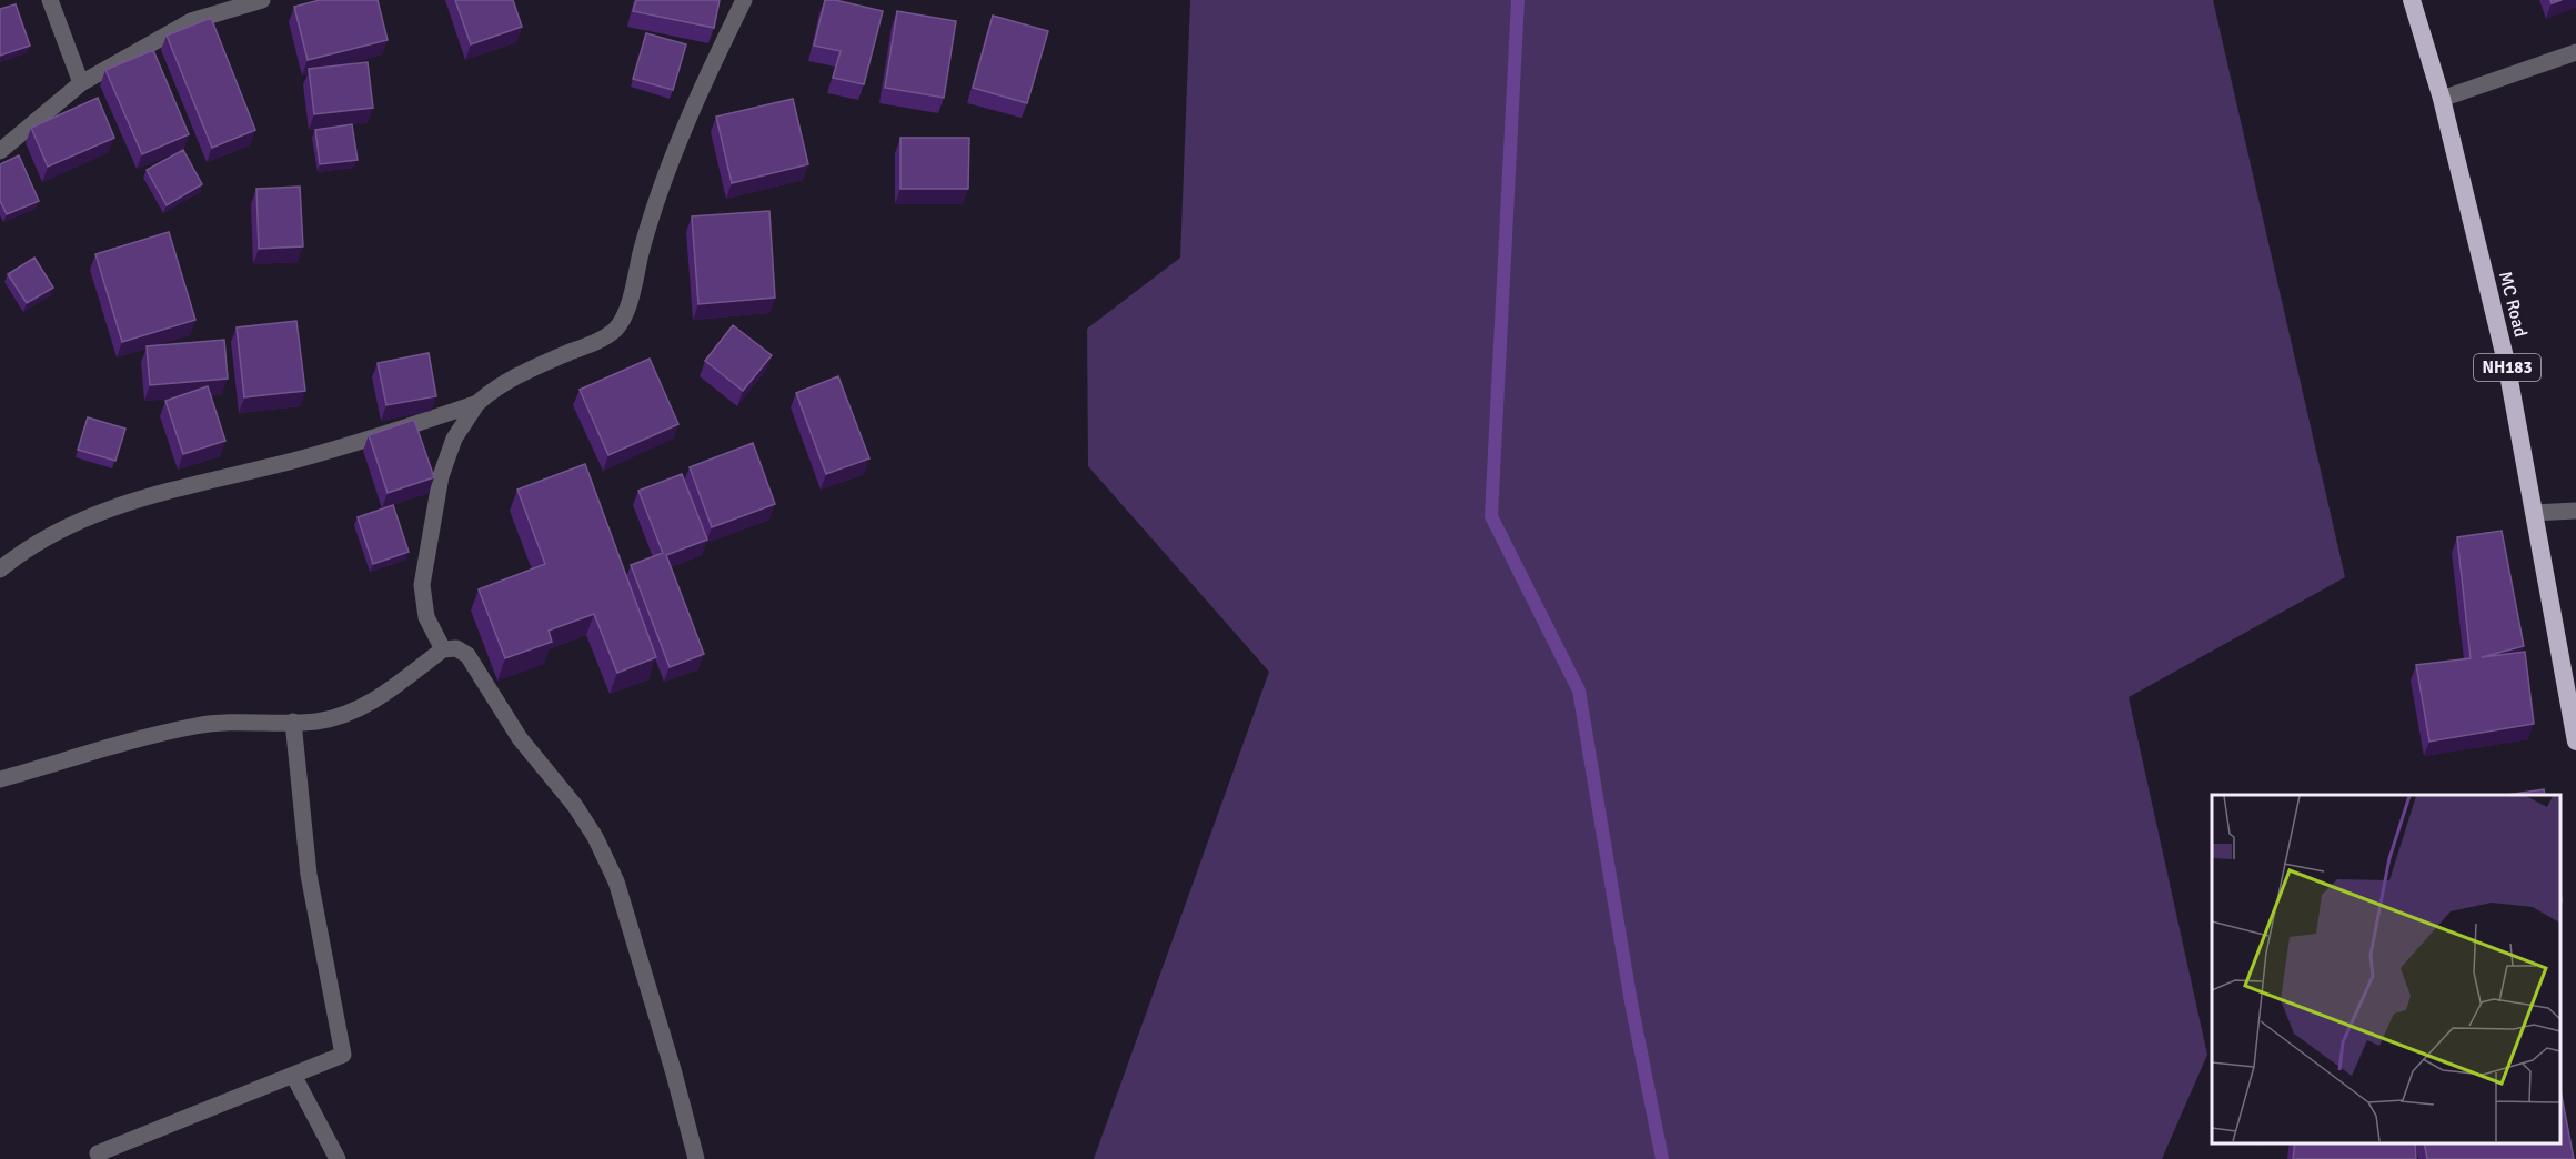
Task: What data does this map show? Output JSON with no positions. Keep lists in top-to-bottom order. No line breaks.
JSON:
{"streets":{"highway":["MC Road","NH183"]}}
